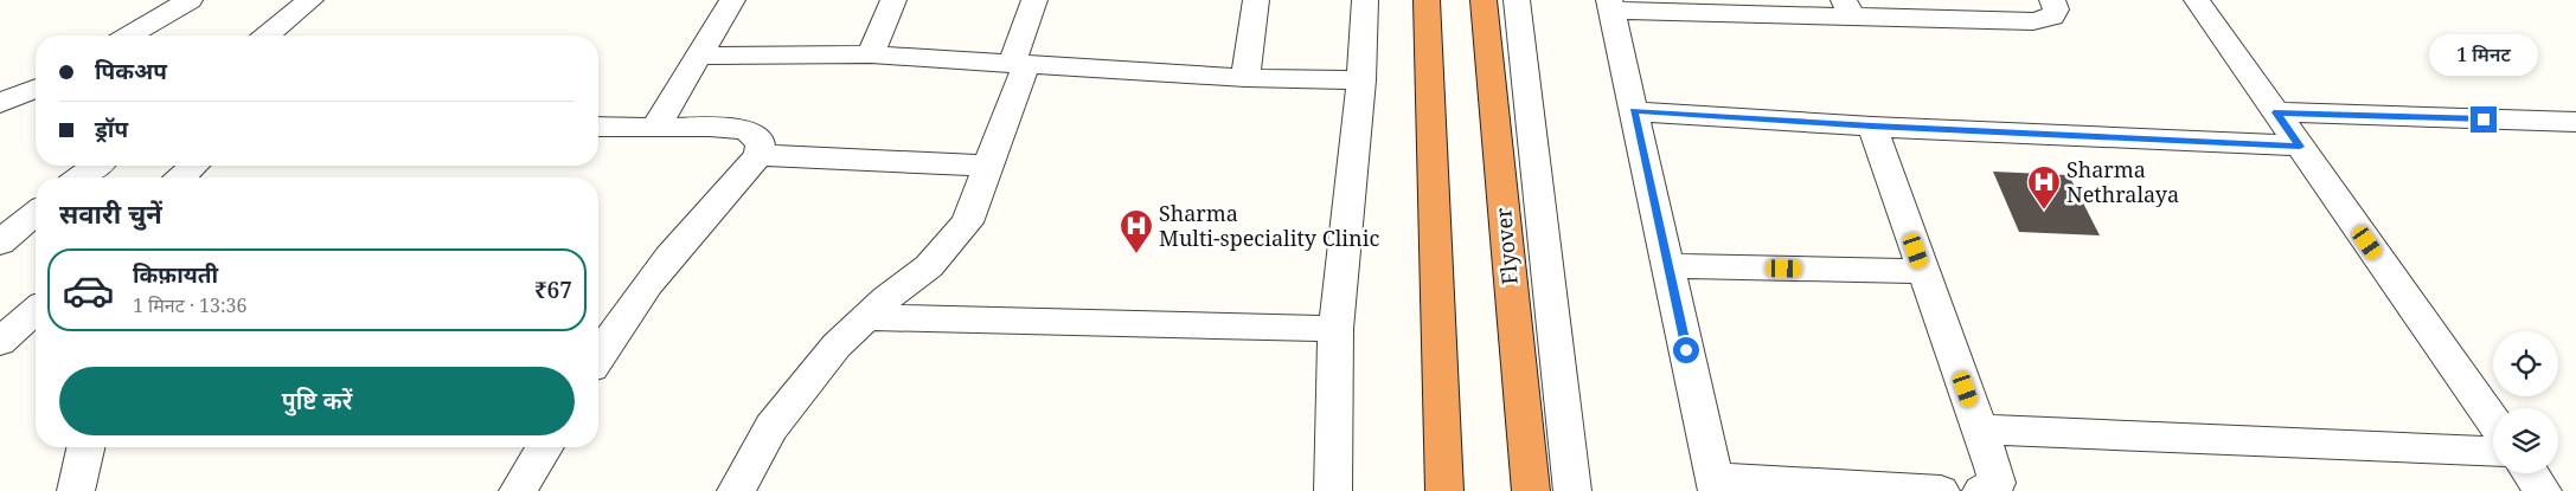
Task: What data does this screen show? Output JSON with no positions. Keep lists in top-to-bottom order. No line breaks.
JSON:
{"streets":{"highway":["Flyover"]},"places":{"hospital":["Sharma Nethralaya","Sharma Multi-speciality Clinic"]},"page":{"bubble":"1 मिनट","banner":["पिकअप","ड्रॉप"],"heading":"सवारी चुनें","list":[{"name":"किफ़ायती","note":"1 मिनट · 13:36","value":"₹67"}],"buttons":"पुष्टि करें"}}
